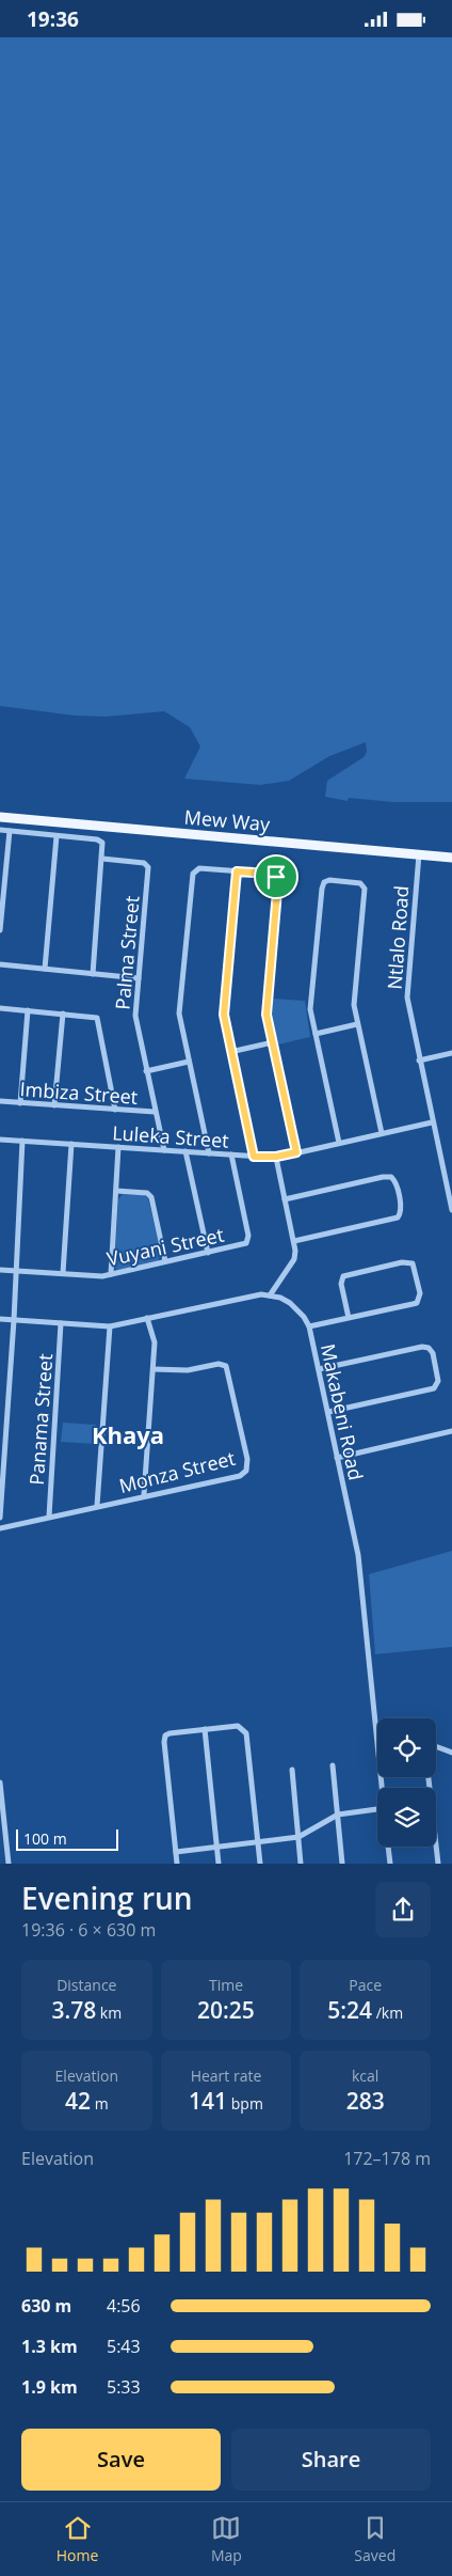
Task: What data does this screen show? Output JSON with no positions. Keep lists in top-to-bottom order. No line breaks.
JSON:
{"streets":{"main road":["Mew Way"],"street":["Ntlalo Road","Palma Street","Imbiza Street","Luleka Street","Vuyani Street","Makabeni Road","Panama Street","Monza Street"]},"crossings":[["Mew Way","Ntlalo Road"],["Ntlalo Road","Luleka Street"],["Palma Street","Imbiza Street"],["Palma Street","Luleka Street"],["Luleka Street","Vuyani Street"],["Makabeni Road","Panama Street"],["Panama Street","Monza Street"]],"districts":["Khaya"],"scale_bar":"100 m","page":{"status":"19:36","scale":"100 m","heading":["Evening run","19:36 · 6 × 630 m"],"stats":[["Distance","3.78 km"],["Time","20:25"],["Pace","5:24 /km"],["Elevation","42 m"],["Heart rate","141 bpm"],["kcal","283"]],"chart":["Elevation","172–178 m"],"list":[{"name":"630 m","note":"4:56"},{"name":"1.3 km","note":"5:43"},{"name":"1.9 km","note":"5:33"}],"buttons":["Save","Share"],"tabs":["Home","Map","Saved"]}}
